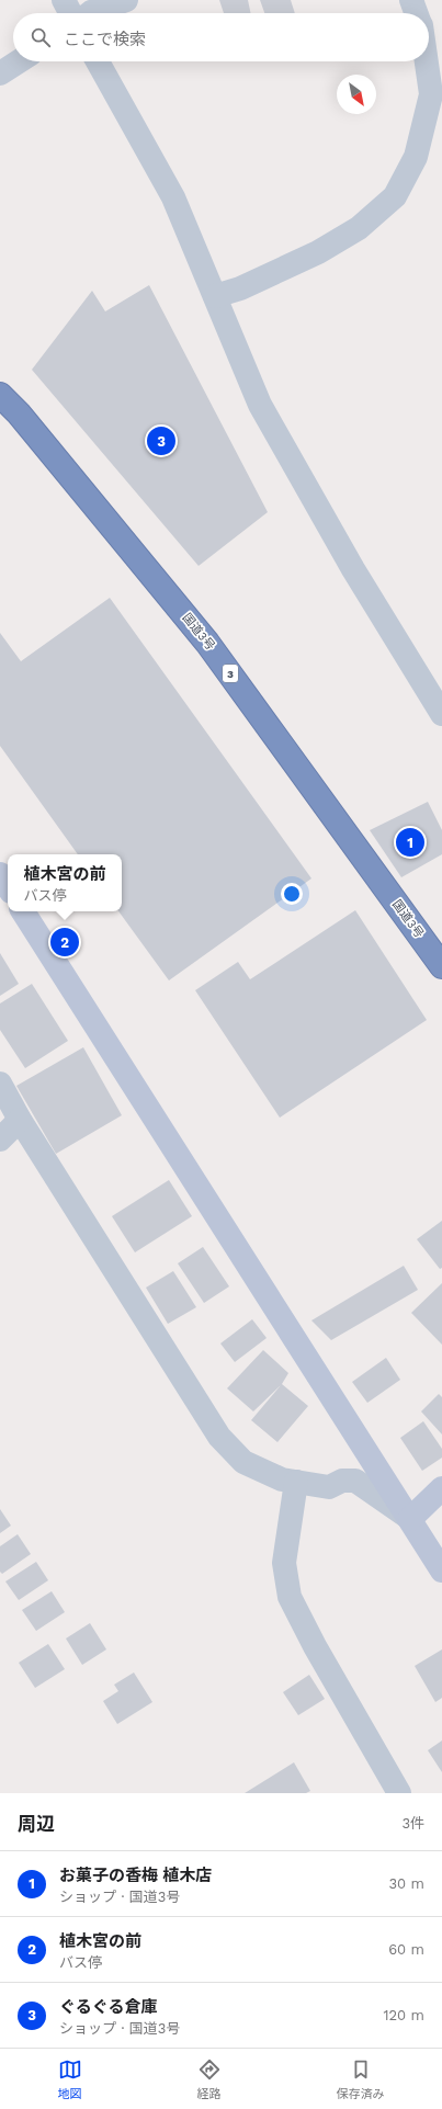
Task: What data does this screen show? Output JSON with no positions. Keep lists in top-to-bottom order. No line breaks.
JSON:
{"streets":{"highway":["国道3号","3"]},"north":"bottom right","page":{"search":"ここで検索","pins":["3","1","2"],"popup":["植木宮の前","バス停"],"heading":["周辺","3件"],"list":[{"mark":"1","name":"お菓子の香梅 植木店","note":"ショップ · 国道3号","value":"30 m"},{"mark":"2","name":"植木宮の前","note":"バス停","value":"60 m"},{"mark":"3","name":"ぐるぐる倉庫","note":"ショップ · 国道3号","value":"120 m"}],"nav":["地図","経路","保存済み"]}}
